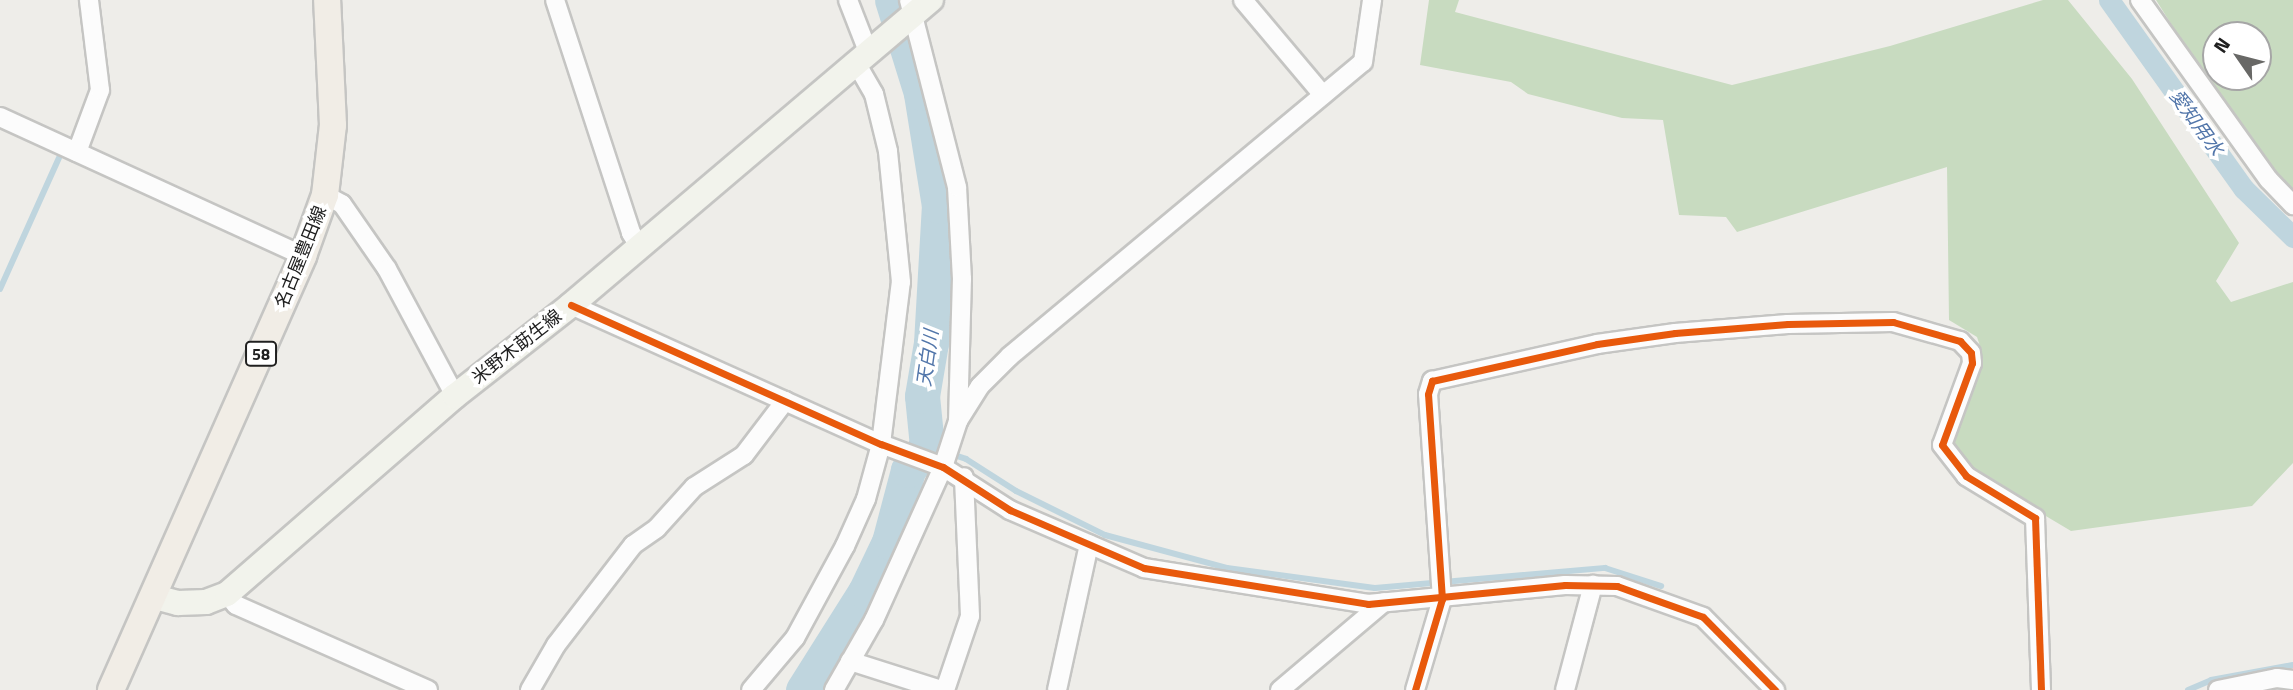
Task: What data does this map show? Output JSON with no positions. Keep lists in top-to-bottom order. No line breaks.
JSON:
{"streets":{"main road":["名古屋豊田線","米野木莇生線","58"]},"crossings":[["名古屋豊田線","米野木莇生線"]],"water":["愛知用水","天白川"],"north":"top left"}
